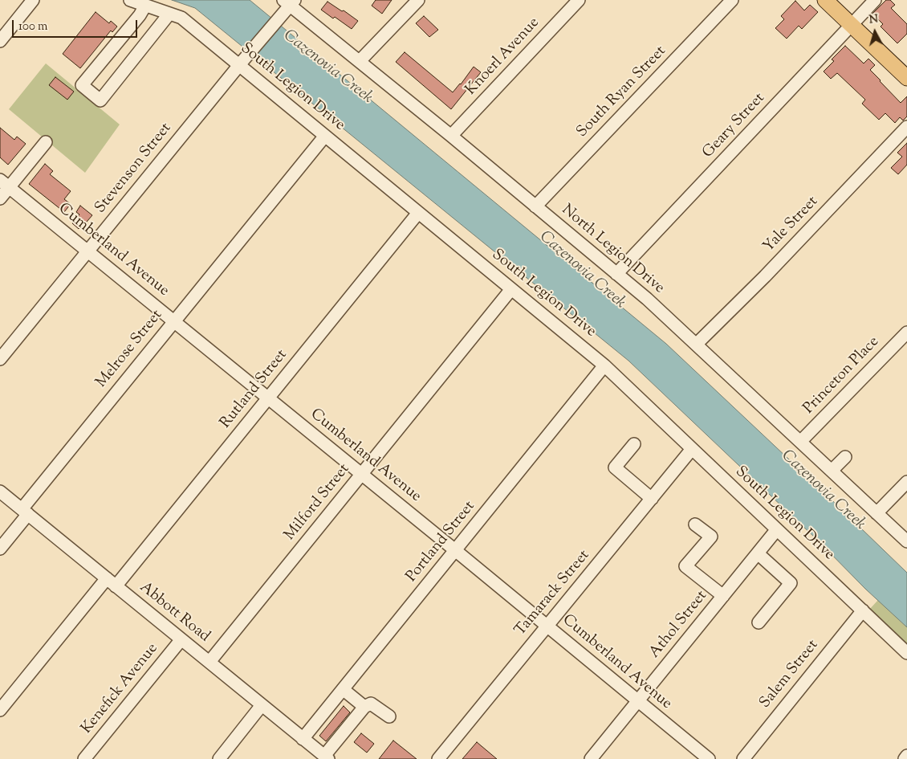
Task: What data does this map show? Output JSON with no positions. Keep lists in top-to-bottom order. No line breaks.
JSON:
{"streets":{"street":["Knoerl Avenue","South Legion Drive","South Ryan Street","Geary Street","Stevenson Street","Yale Street","North Legion Drive","Cumberland Avenue","Melrose Street","Princeton Place","Rutland Street","Milford Street","Portland Street","Tamarack Street","Abbott Road","Athol Street","Salem Street","Kenefick Avenue"]},"crossings":[["Knoerl Avenue","North Legion Drive"],["South Legion Drive","Stevenson Street"],["South Legion Drive","Melrose Street"],["South Legion Drive","Rutland Street"],["South Legion Drive","Milford Street"],["South Legion Drive","Portland Street"],["South Legion Drive","Tamarack Street"],["South Legion Drive","Athol Street"],["South Legion Drive","Salem Street"],["South Ryan Street","North Legion Drive"],["Geary Street","North Legion Drive"],["Stevenson Street","North Legion Drive"],["Stevenson Street","Cumberland Avenue"],["Yale Street","North Legion Drive"],["North Legion Drive","Princeton Place"],["Cumberland Avenue","Melrose Street"],["Cumberland Avenue","Rutland Street"],["Cumberland Avenue","Milford Street"],["Cumberland Avenue","Portland Street"],["Cumberland Avenue","Tamarack Street"],["Cumberland Avenue","Athol Street"],["Melrose Street","Abbott Road"],["Rutland Street","Abbott Road"],["Milford Street","Abbott Road"],["Portland Street","Abbott Road"],["Abbott Road","Kenefick Avenue"]],"water":["Cazenovia Creek"],"scale_bar":"100 m","north":"top"}
